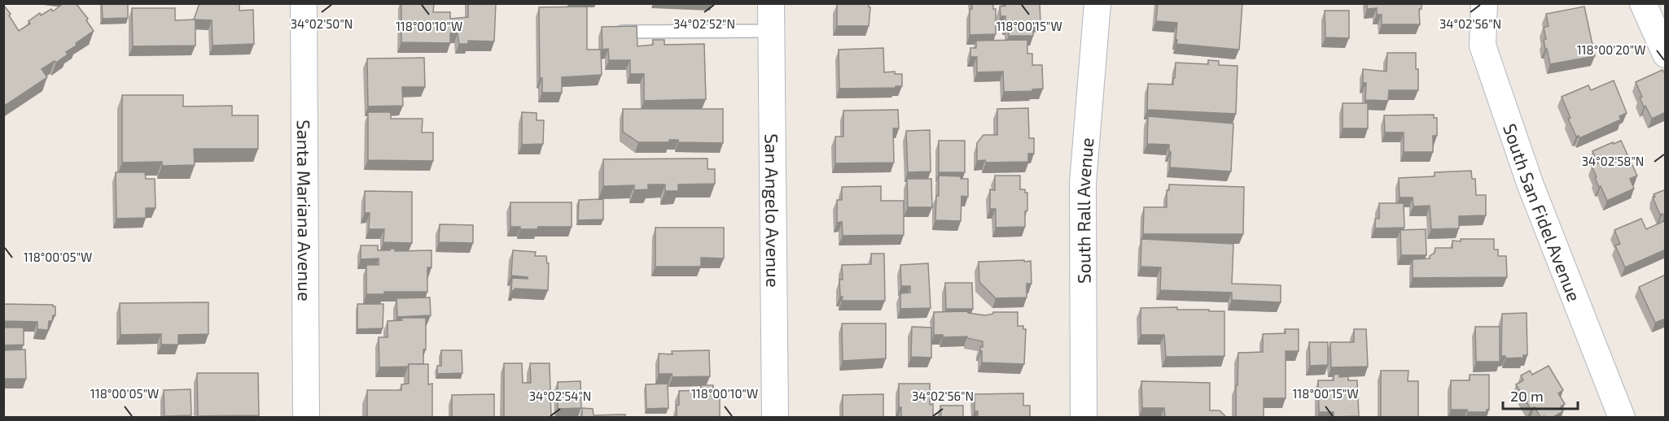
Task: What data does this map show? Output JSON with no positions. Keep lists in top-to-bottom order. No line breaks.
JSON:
{"streets":{"street":["Santa Mariana Avenue","San Angelo Avenue","South Rall Avenue","South San Fidel Avenue"]},"scale_bar":"20 m","coordinates":["34°02'50\"N","34°02'52\"N","34°02'56\"N","118°00'10\"W","118°00'15\"W","118°00'20\"W","34°02'58\"N","118°00'05\"W","34°02'54\"N"]}
